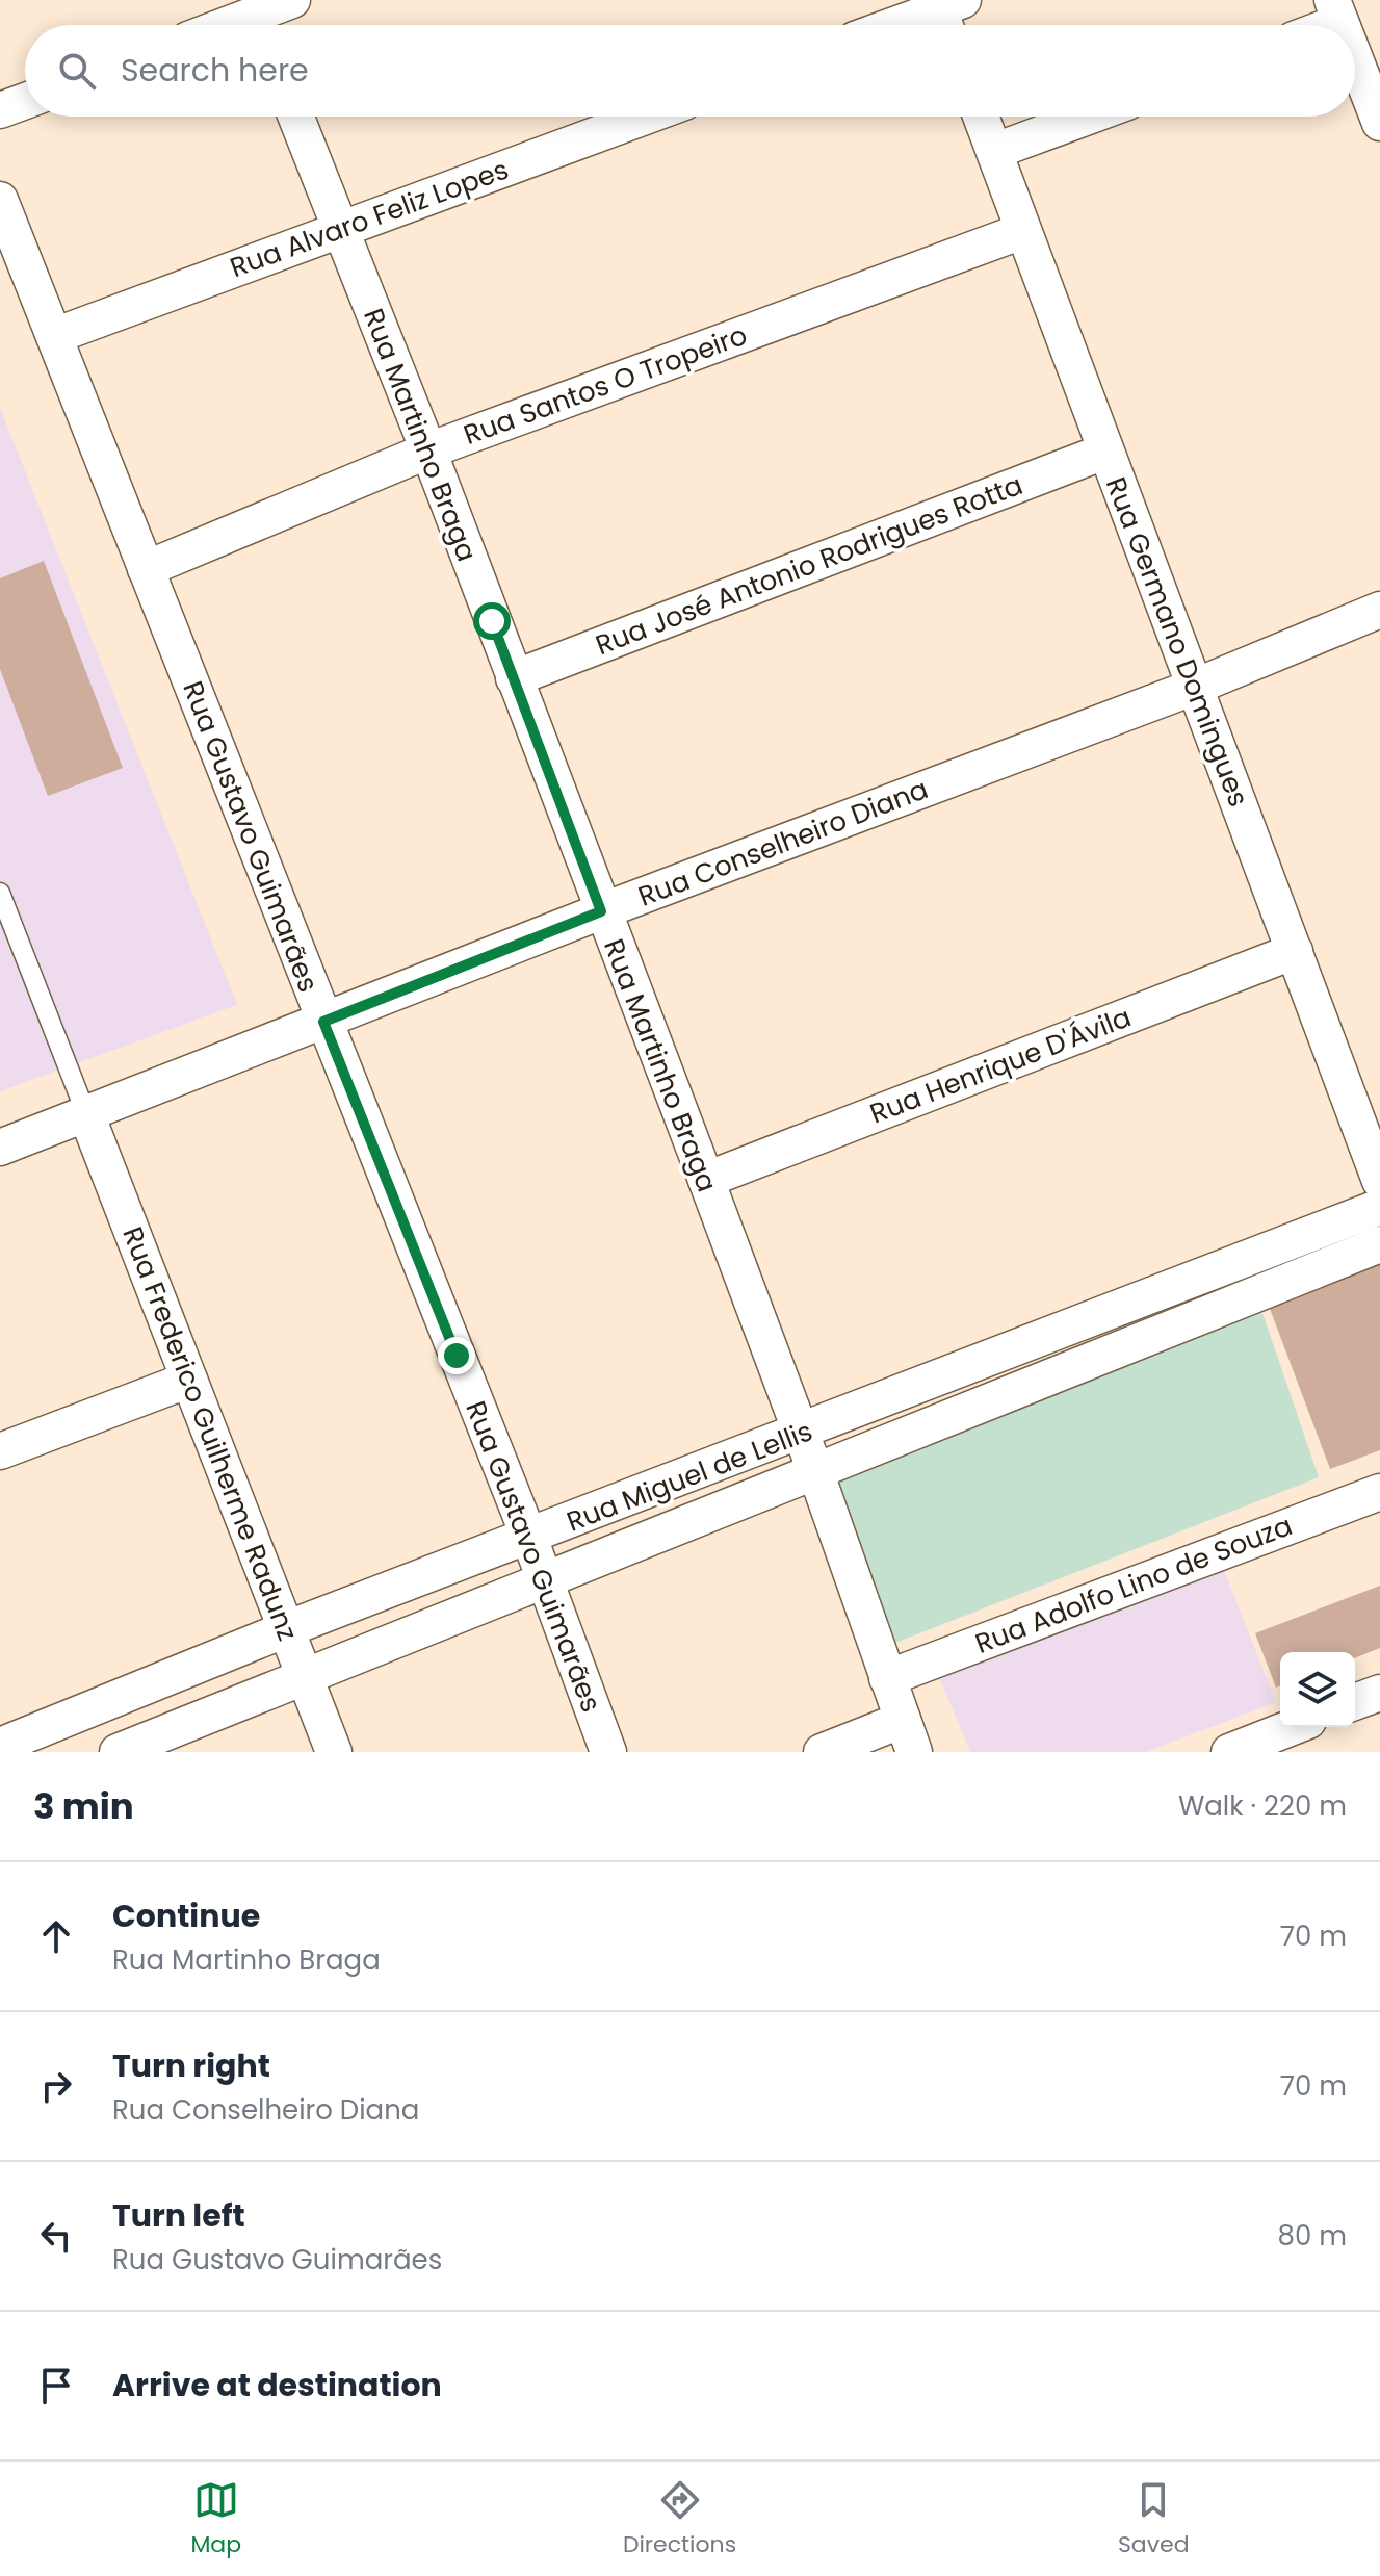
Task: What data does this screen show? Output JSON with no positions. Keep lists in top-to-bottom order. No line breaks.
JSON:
{"streets":{"street":["Rua Alvaro Feliz Lopes","Rua Santos O Tropeiro","Rua Martinho Braga","Rua José Antonio Rodrigues Rotta","Rua Germano Domingues","Rua Gustavo Guimarães","Rua Conselheiro Diana","Rua Henrique D'Ávila","Rua Frederico Guilherme Radunz","Rua Miguel de Lellis","Rua Adolfo Lino de Souza"]},"crossings":[["Rua Alvaro Feliz Lopes","Rua Martinho Braga"],["Rua Alvaro Feliz Lopes","Rua Gustavo Guimarães"],["Rua Santos O Tropeiro","Rua Martinho Braga"],["Rua Santos O Tropeiro","Rua Germano Domingues"],["Rua Santos O Tropeiro","Rua Gustavo Guimarães"],["Rua Martinho Braga","Rua José Antonio Rodrigues Rotta"],["Rua Martinho Braga","Rua Conselheiro Diana"],["Rua Martinho Braga","Rua Henrique D'Ávila"],["Rua Martinho Braga","Rua Miguel de Lellis"],["Rua Martinho Braga","Rua Adolfo Lino de Souza"],["Rua José Antonio Rodrigues Rotta","Rua Germano Domingues"],["Rua Germano Domingues","Rua Conselheiro Diana"],["Rua Germano Domingues","Rua Henrique D'Ávila"],["Rua Gustavo Guimarães","Rua Conselheiro Diana"],["Rua Gustavo Guimarães","Rua Miguel de Lellis"],["Rua Conselheiro Diana","Rua Frederico Guilherme Radunz"],["Rua Frederico Guilherme Radunz","Rua Miguel de Lellis"]],"page":{"search":"Search here","heading":["3 min","Walk · 220 m"],"list":[["Continue","Rua Martinho Braga","70 m"],["Turn right","Rua Conselheiro Diana","70 m"],["Turn left","Rua Gustavo Guimarães","80 m"],"Arrive at destination"],"nav":["Map","Directions","Saved"]}}
